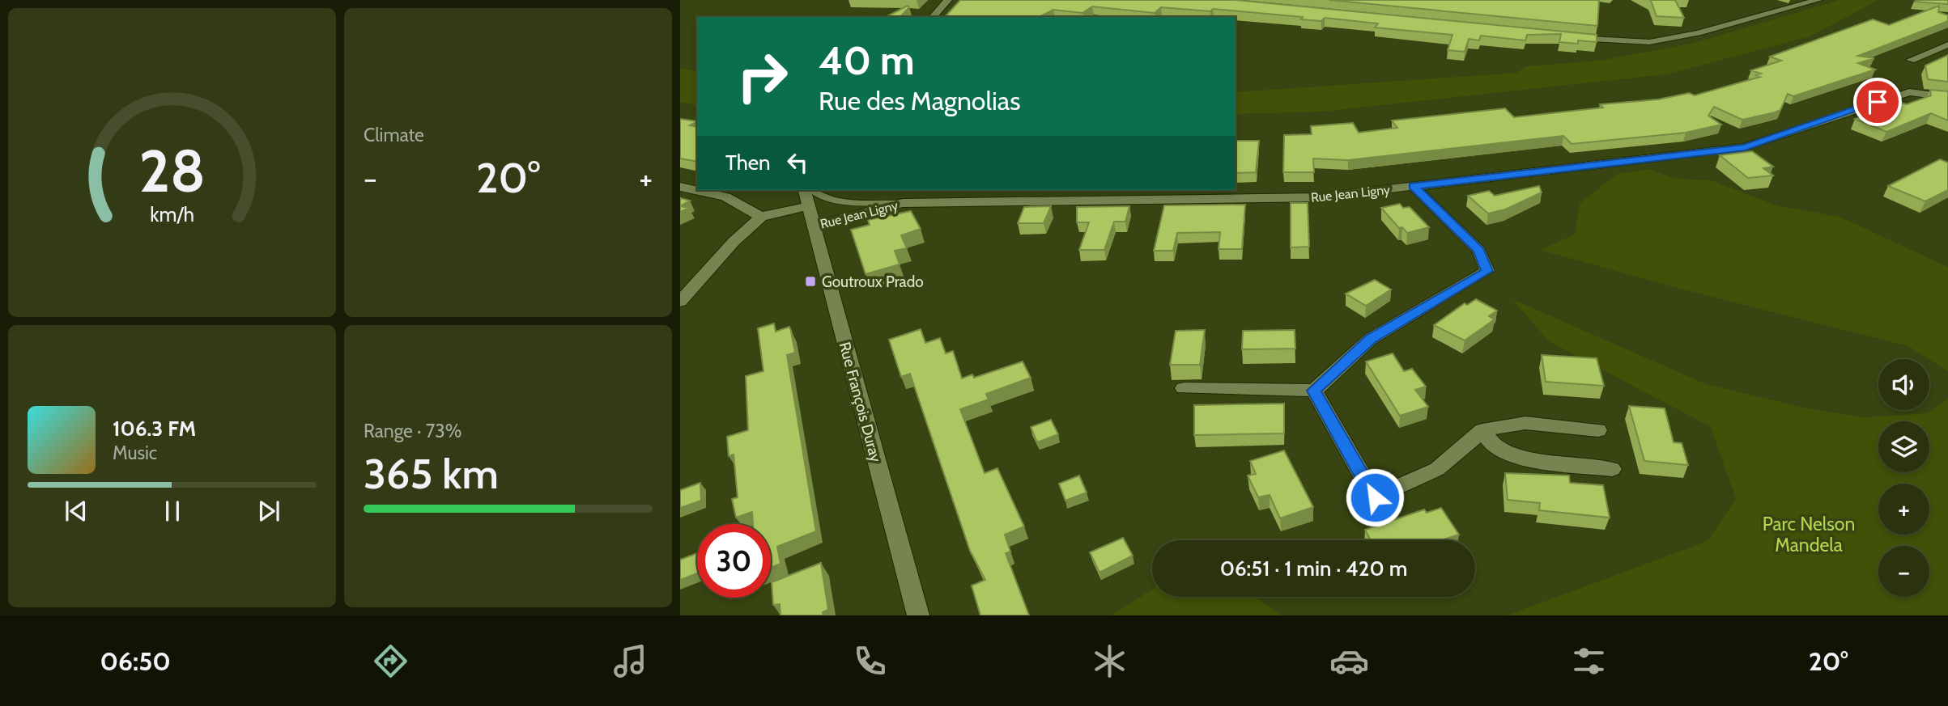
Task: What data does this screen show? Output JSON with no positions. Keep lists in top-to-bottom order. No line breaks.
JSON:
{"streets":{"street":["Rue Jean Ligny","Rue François Duray"]},"crossings":[["Rue Jean Ligny","Rue François Duray"]],"parks":["Parc Nelson Mandela"],"places":{"transit":["Goutroux Prado"]},"page":{"tile":["Climate",["Range · 73%","365 km"]],"turn":["40 m","Rue des Magnolias"],"then":"Then","heat":["−","20°","+"],"map_buttons":["+","−"],"song":["106.3 FM","Music"],"limit":"30","trip":"06:51 · 1 min · 420 m","tabs":["06:50","20°"],"gauge":["28","km/h"]}}
